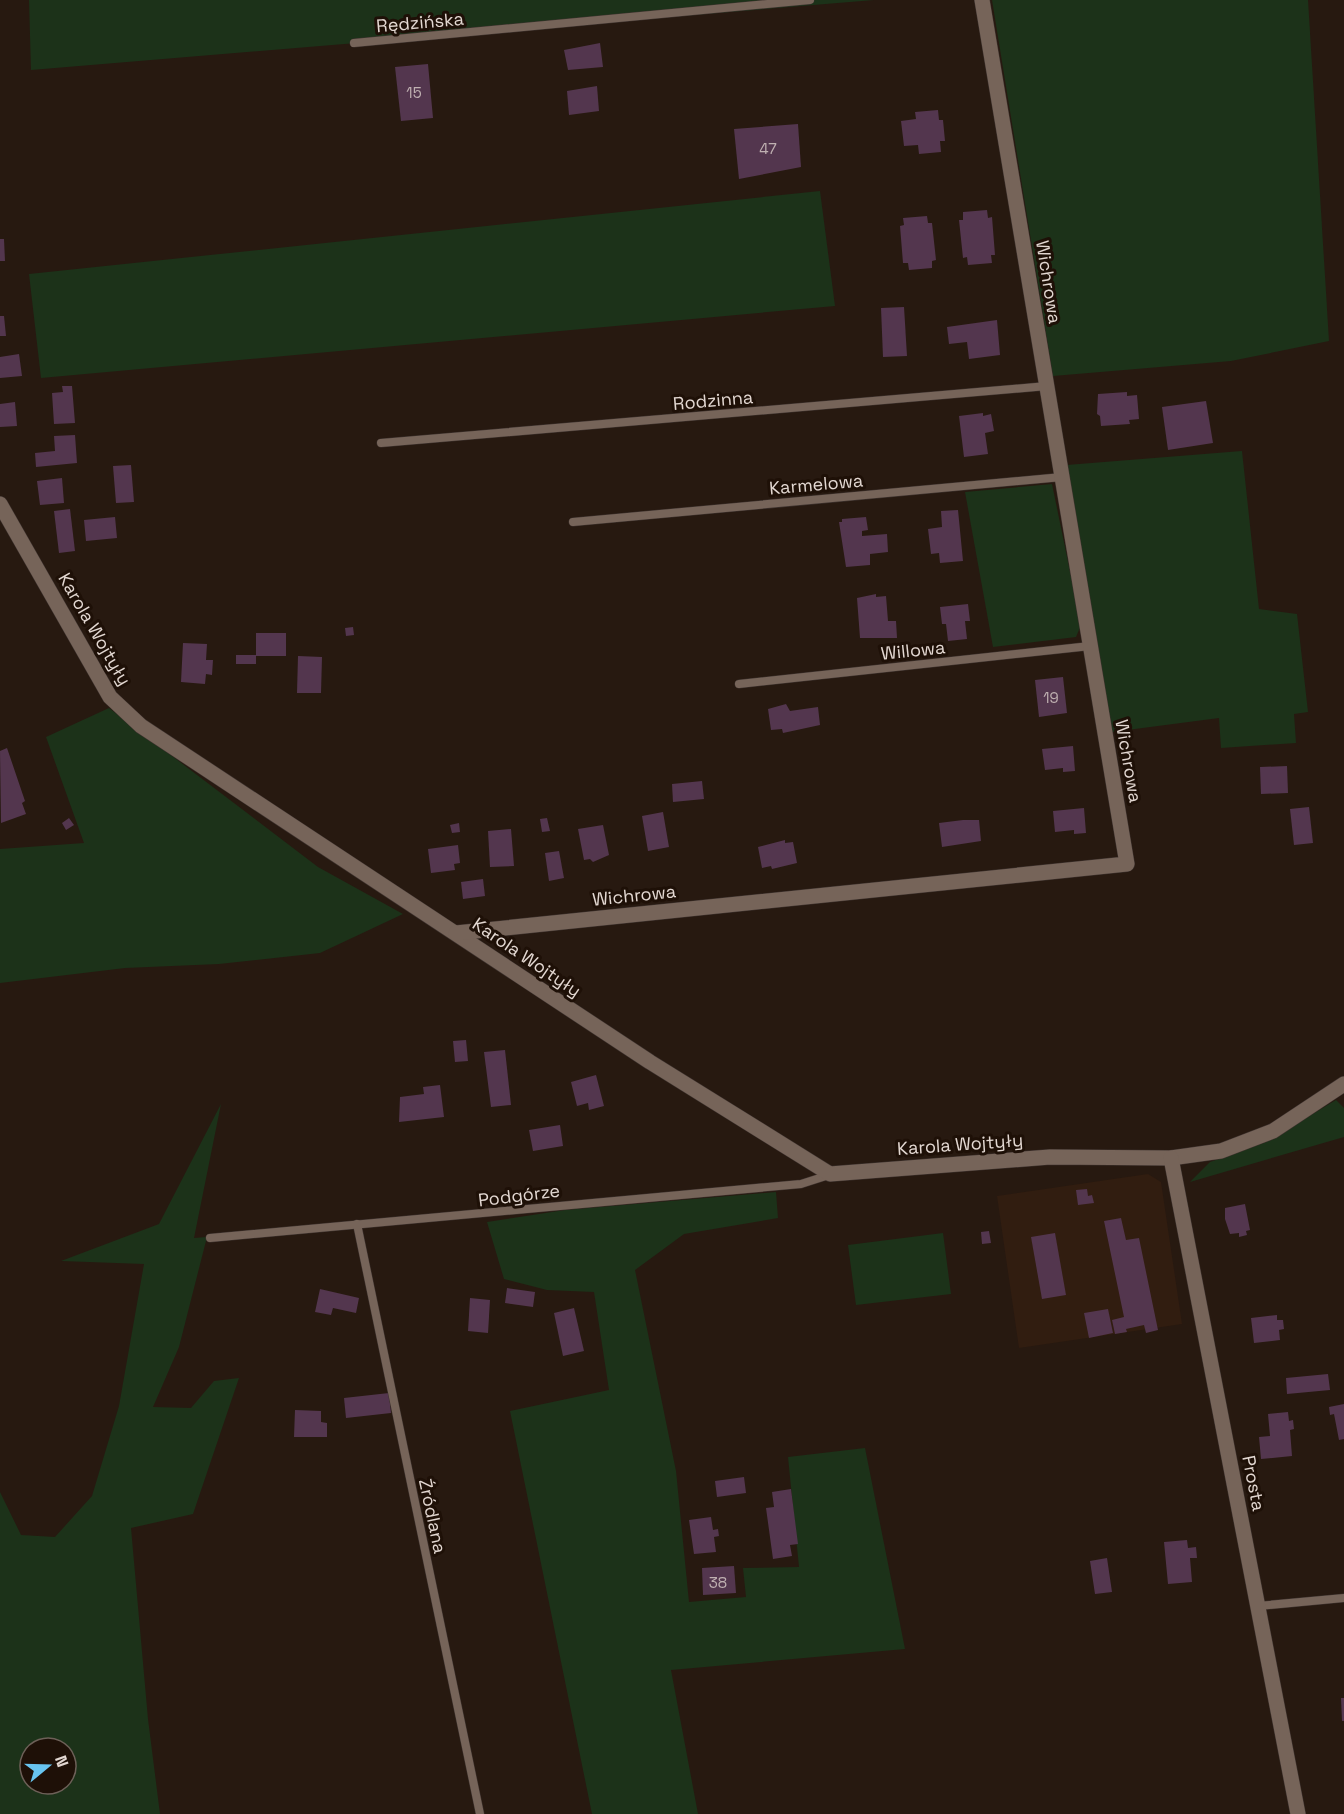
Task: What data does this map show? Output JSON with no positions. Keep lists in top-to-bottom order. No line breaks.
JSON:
{"streets":{"street":["Wichrowa","Karola Wojtyły","Prosta"],"lane":["Rędzińska","Rodzinna","Karmelowa","Willowa","Podgórze","Źródlana"]},"crossings":[["Wichrowa","Rodzinna"],["Wichrowa","Karmelowa"],["Wichrowa","Karola Wojtyły"],["Wichrowa","Willowa"],["Karola Wojtyły","Podgórze"],["Karola Wojtyły","Prosta"],["Podgórze","Źródlana"]],"house_numbers":["15","47","19","38"],"north":"right"}
